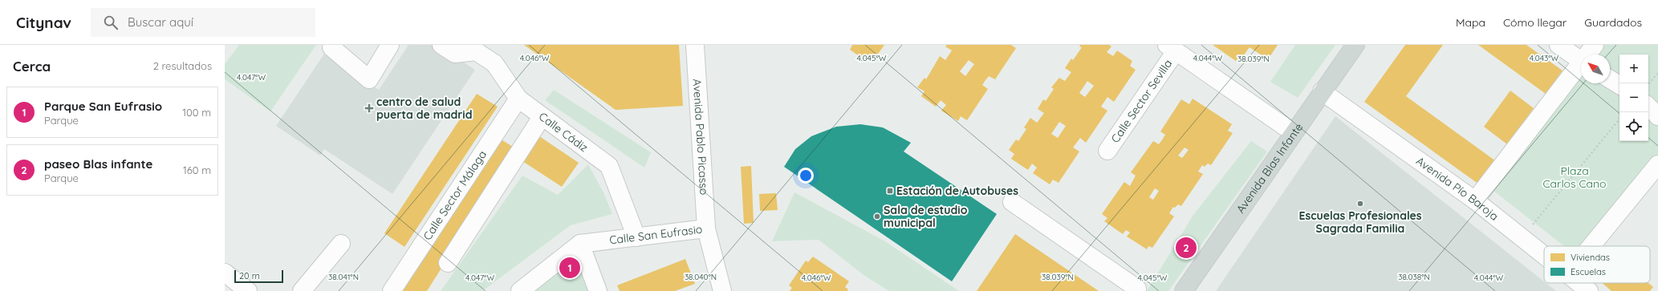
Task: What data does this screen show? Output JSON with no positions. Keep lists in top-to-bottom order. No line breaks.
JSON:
{"streets":{"main road":["Avenida Blas Infante"],"street":["Calle Sector Sevilla","Calle Cádiz","Avenida Pablo Picasso","Avenida Pío Baroja","Calle Sector Málaga","Calle San Eufrasio"]},"crossings":[["Calle Cádiz","Calle Sector Málaga"],["Calle Cádiz","Calle San Eufrasio"],["Avenida Pablo Picasso","Calle San Eufrasio"],["Avenida Blas Infante","Avenida Pío Baroja"]],"parks":["Plaza Carlos Cano"],"places":{"health":["centro de salud puerta de madrid"],"transit":["Estación de Autobuses"],"other":["Escuelas Profesionales Sagrada Familia","Sala de estudio municipal"]},"legend":["Viviendas","Escuelas"],"scale_bar":"20 m","north":"top left","page":{"header":"Citynav","search":"Buscar aquí","nav":["Mapa","Cómo llegar","Guardados"],"heading":["Cerca","2 resultados"],"map_buttons":["+","−"],"list":[{"mark":"1","name":"Parque San Eufrasio","note":"Parque","value":"100 m"},{"mark":"2","name":"paseo Blas infante","note":"Parque","value":"160 m"}],"pins":["2","1"],"scale":"20 m"},"coordinates":["4.046°W","4.045°W","4.044°W","4.043°W","38.039°N","4.047°W","38.041°N","38.040°N","38.038°N"]}
